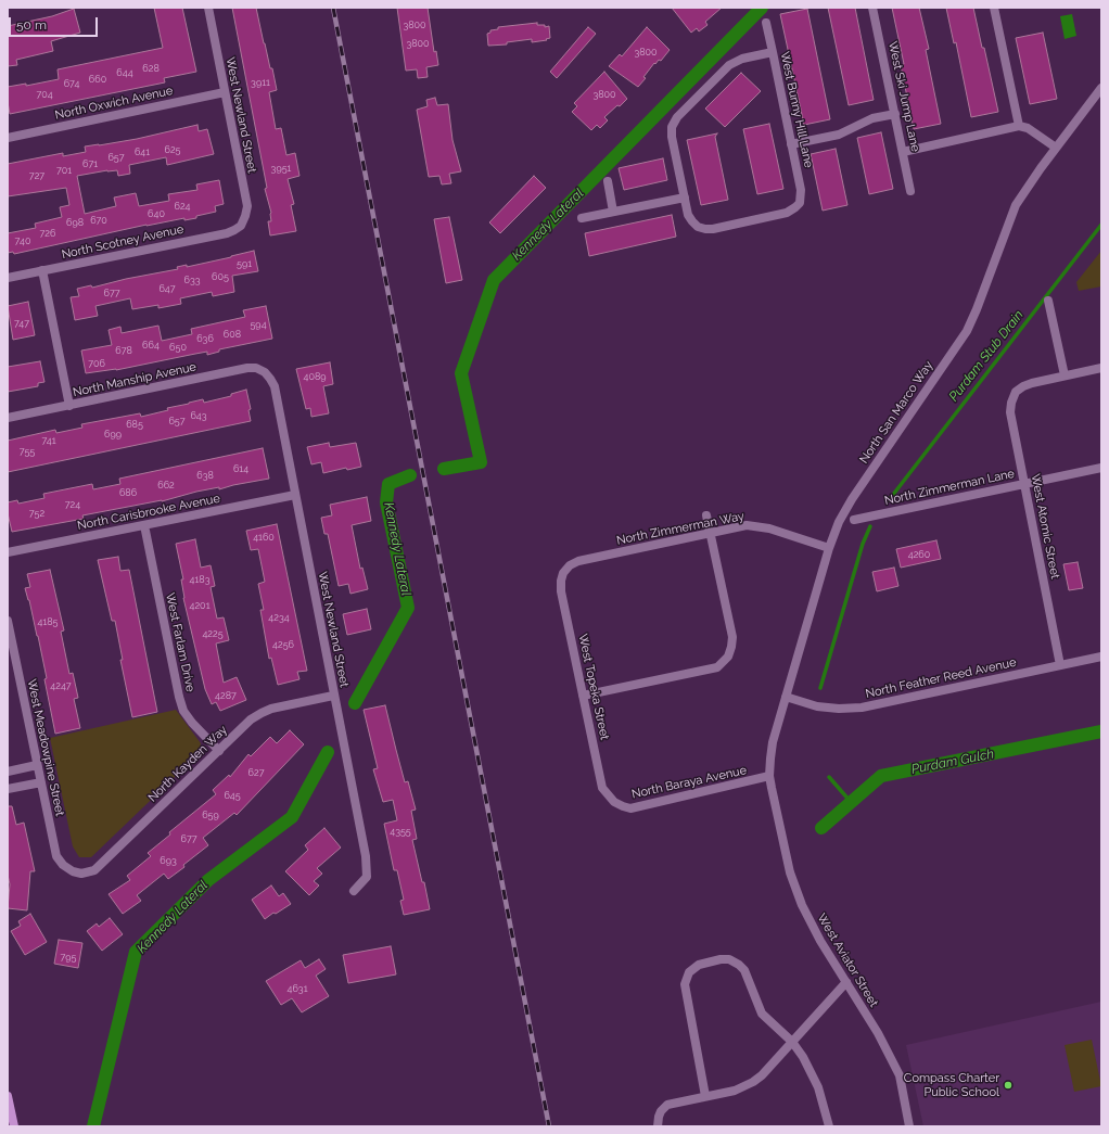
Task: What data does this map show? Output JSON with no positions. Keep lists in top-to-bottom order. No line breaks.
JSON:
{"streets":{"street":["West Ski Jump Lane","North Oxwich Avenue","West Bunny Hill Lane","West Newland Street","North Scotney Avenue","North Manship Avenue","North San Marco Way","North Zimmerman Lane","North Carisbrooke Avenue","West Atomic Street","North Zimmerman Way","West Farlam Drive","North Feather Reed Avenue","West Topeka Street","West Meadowpine Street","North Kayden Way","North Baraya Avenue","West Aviator Street"]},"crossings":[["North Oxwich Avenue","West Newland Street"],["West Newland Street","North Scotney Avenue"],["West Newland Street","North Manship Avenue"],["West Newland Street","North Carisbrooke Avenue"],["West Newland Street","North Kayden Way"],["North San Marco Way","North Zimmerman Way"],["North San Marco Way","North Feather Reed Avenue"],["North San Marco Way","North Baraya Avenue"],["North San Marco Way","West Aviator Street"],["North Zimmerman Lane","West Atomic Street"],["North Carisbrooke Avenue","West Farlam Drive"],["West Atomic Street","North Feather Reed Avenue"],["North Zimmerman Way","West Topeka Street"],["West Farlam Drive","North Kayden Way"],["West Topeka Street","North Baraya Avenue"],["West Meadowpine Street","North Kayden Way"],["North Baraya Avenue","West Aviator Street"]],"water":["Kennedy Lateral","Purdam Stub Drain","Purdam Gulch"],"places":["Compass Charter Public School"],"house_numbers":["3800","3800","3800","628","644","660","3911","674","704","3800","625","641","657","671","3951","701","727","624","640","670","698","726","740","591","605","633","647","677","747","594","608","636","664","650","678","706","4089","643","657","685","699","741","755","614","638","662","686","724","752","4160","4260","4183","4201","4234","4185","4225","4256","4247","4287","627","645","659","4355","677","693","795","4631"],"scale_bar":"50 m"}
